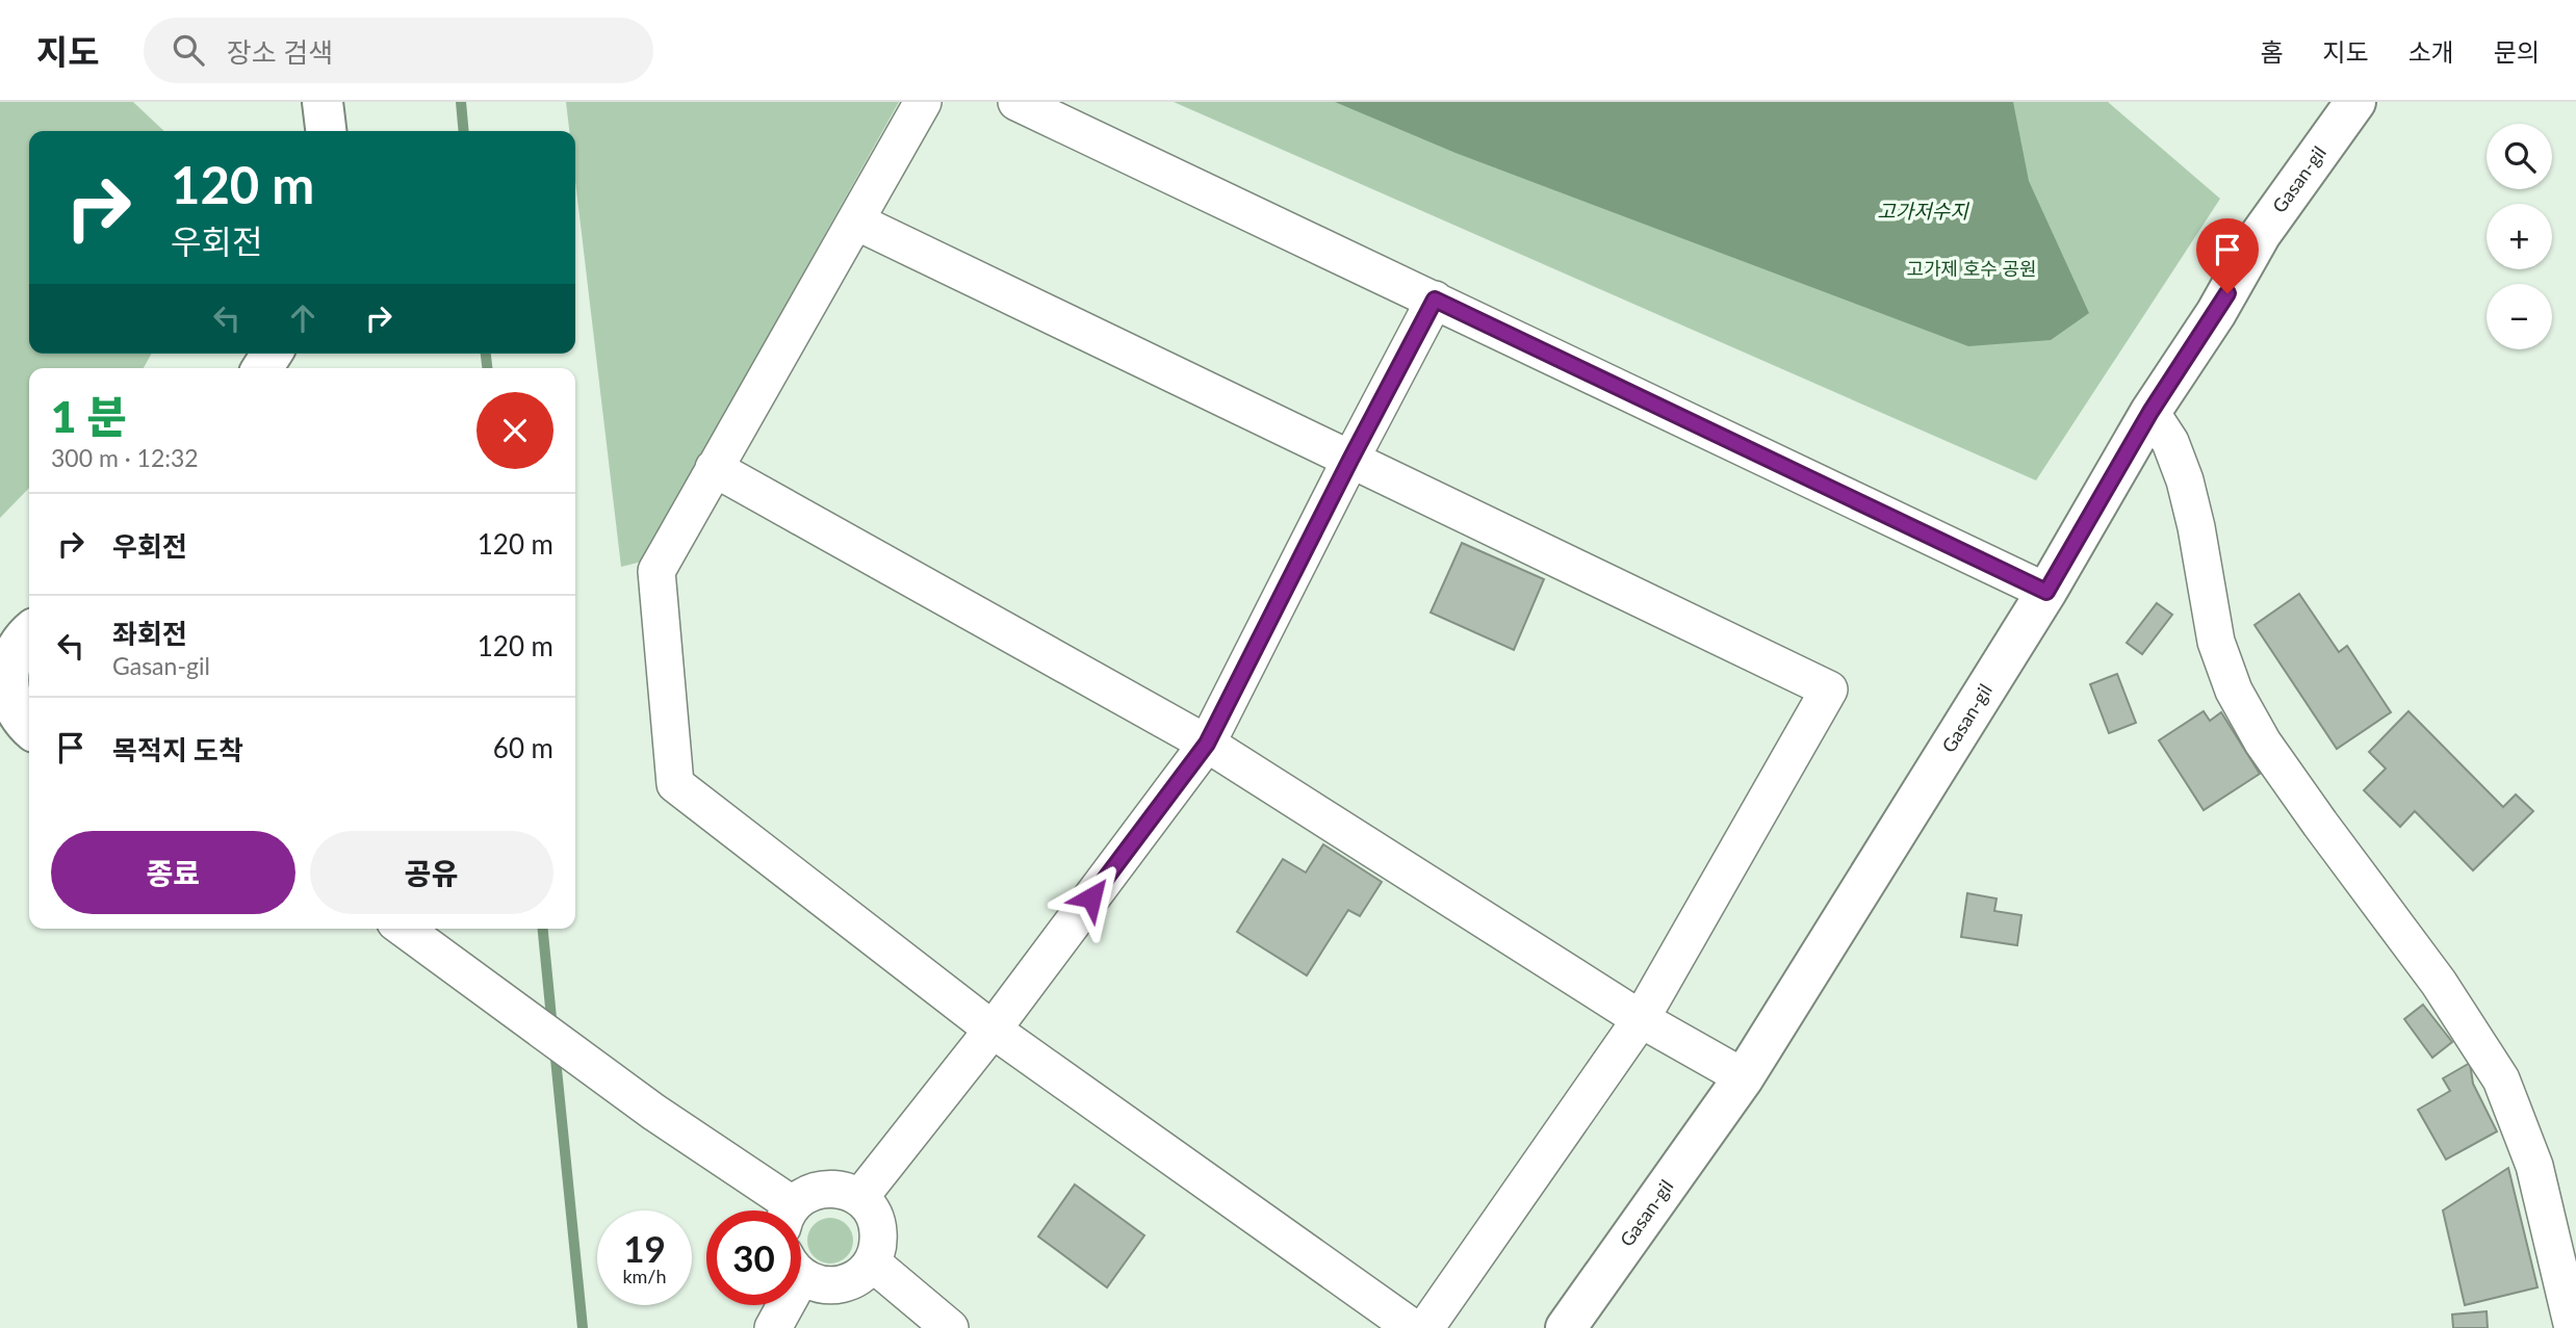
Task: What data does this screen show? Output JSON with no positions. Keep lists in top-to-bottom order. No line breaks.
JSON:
{"streets":{"street":["Gasan-gil"]},"water":["고가저수지"],"parks":["고가제 호수 공원"],"page":{"header":"지도","search":"장소 검색","nav":["홈","지도","소개","문의"],"map_buttons":["+","−"],"turn":["120 m","우회전"],"heading":["1 분","300 m · 12:32"],"list":[{"name":"우회전","value":"120 m"},{"name":"좌회전","note":"Gasan-gil","value":"120 m"},{"name":"목적지 도착","value":"60 m"}],"buttons":["종료","공유"],"speed":"19 km/h","limit":"30"}}
